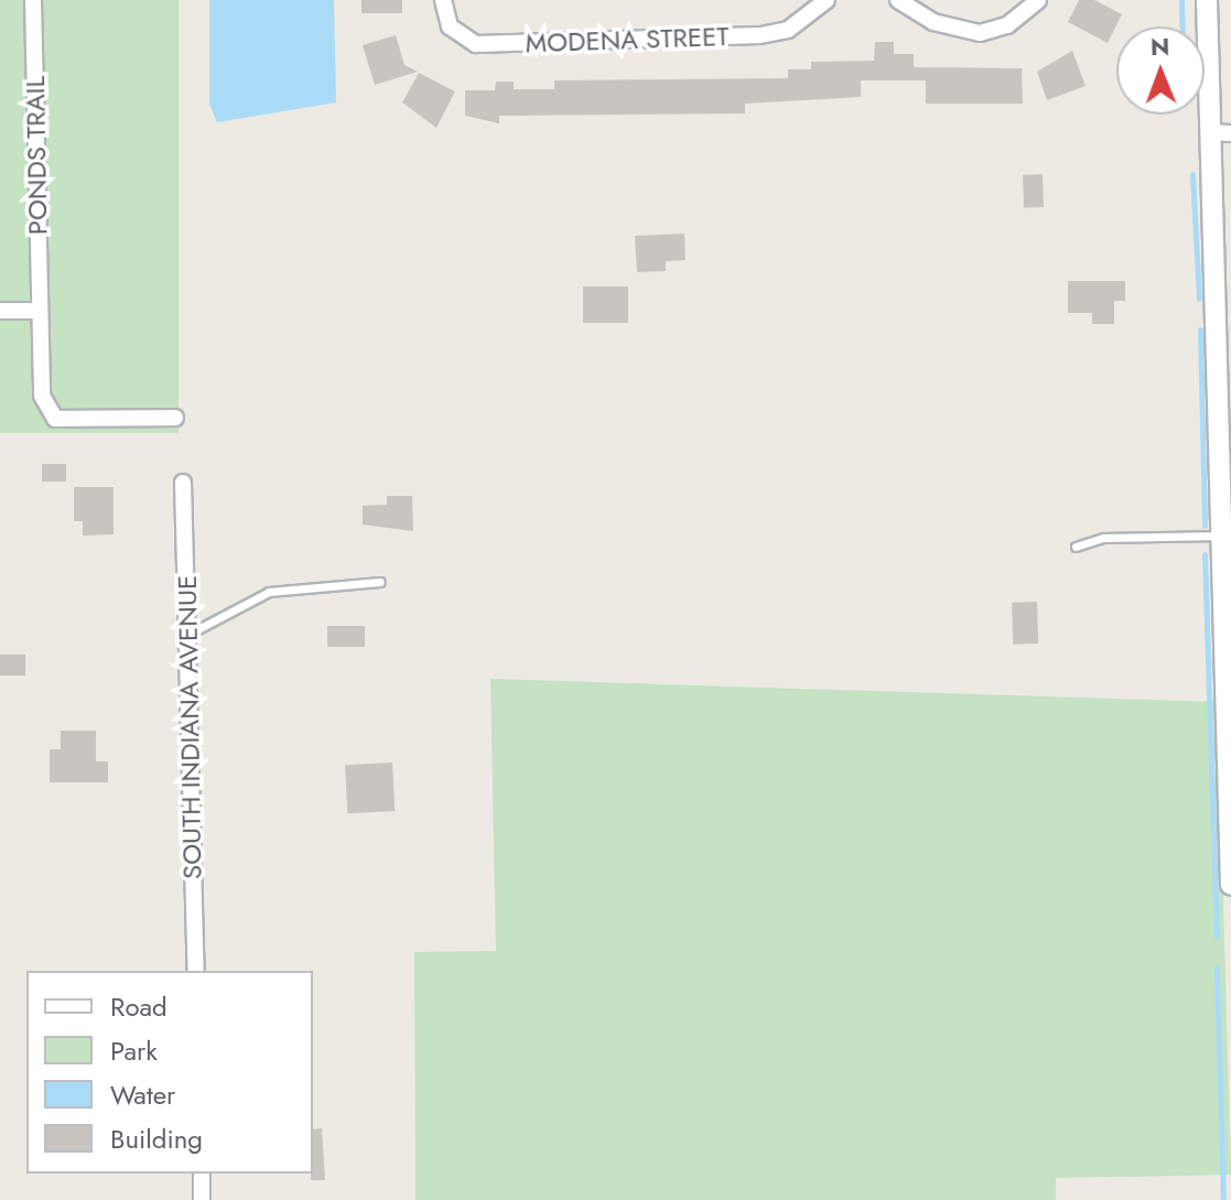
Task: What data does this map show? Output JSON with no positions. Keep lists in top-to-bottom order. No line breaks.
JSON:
{"streets":{"street":["MODENA STREET","PONDS TRAIL","SOUTH INDIANA AVENUE"]},"legend":["Road","Park","Water","Building"],"north":"top"}
